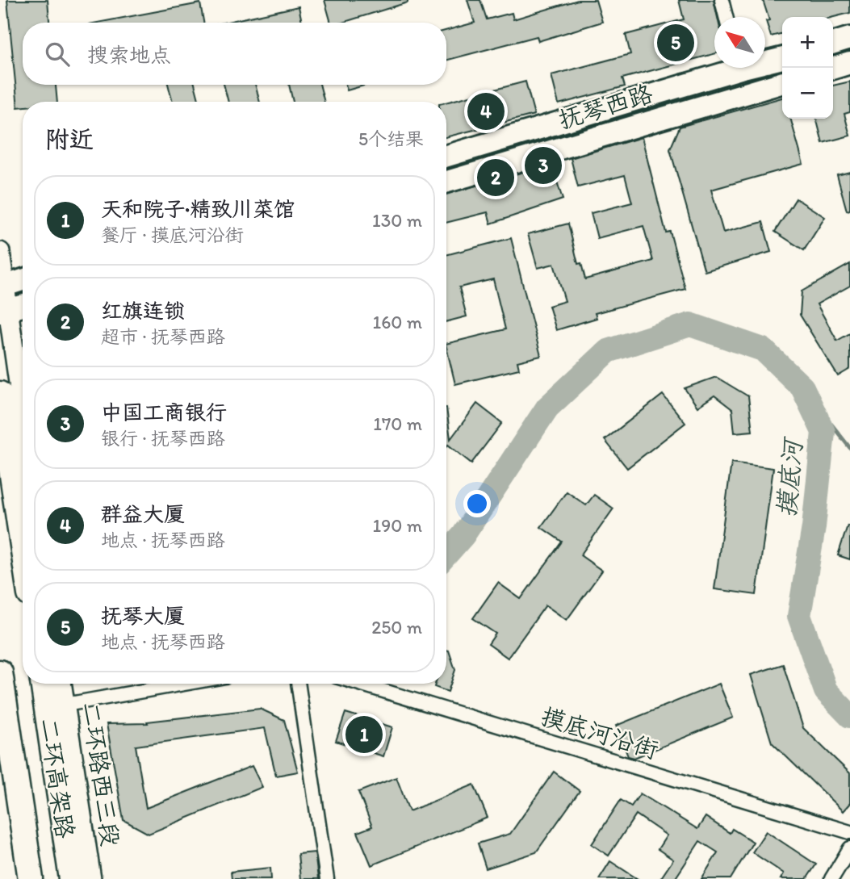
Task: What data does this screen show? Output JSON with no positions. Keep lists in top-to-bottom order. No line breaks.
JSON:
{"streets":{"highway":["二环高架路"],"main road":["抚琴西路","二环路西三段"],"street":["摸底河沿街"]},"water":["摸底河"],"north":"top left","page":{"map_buttons":["+","−"],"pins":["5","4","3","2","1"],"search":"搜索地点","heading":["附近","5个结果"],"list":[{"mark":"1","name":"天和院子·精致川菜馆","note":"餐厅 · 摸底河沿街","value":"130 m"},{"mark":"2","name":"红旗连锁","note":"超市 · 抚琴西路","value":"160 m"},{"mark":"3","name":"中国工商银行","note":"银行 · 抚琴西路","value":"170 m"},{"mark":"4","name":"群益大厦","note":"地点 · 抚琴西路","value":"190 m"},{"mark":"5","name":"抚琴大厦","note":"地点 · 抚琴西路","value":"250 m"}]}}
